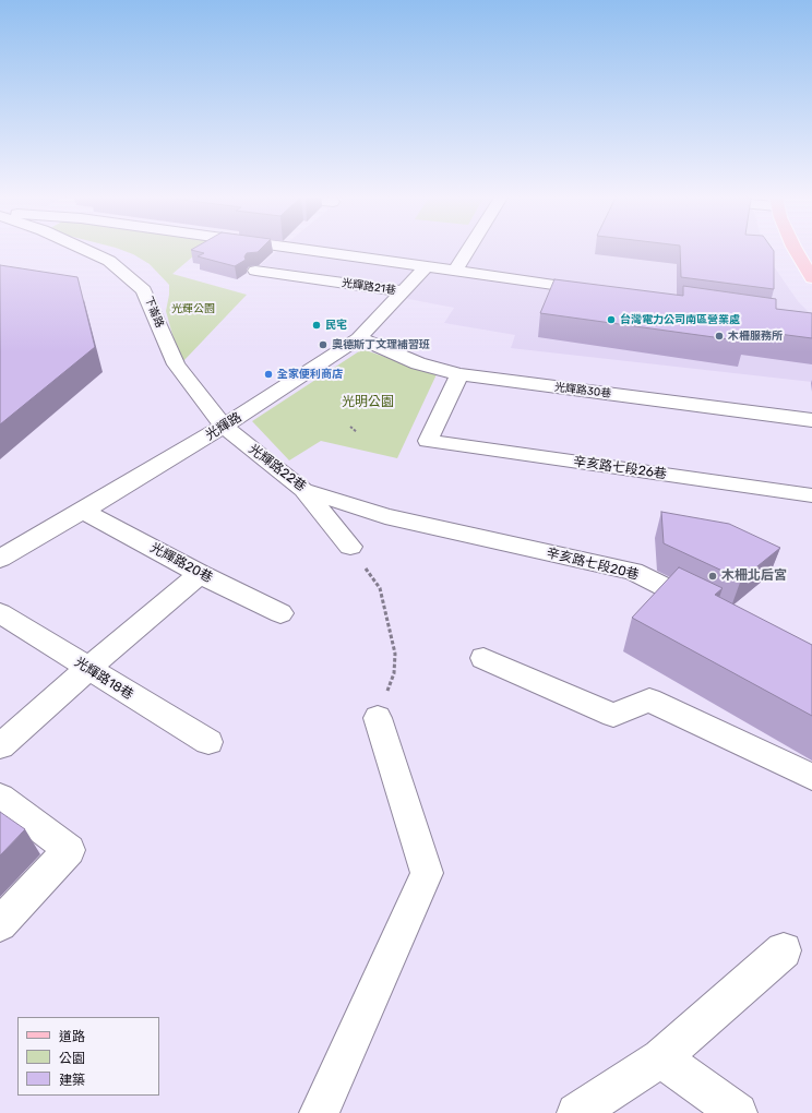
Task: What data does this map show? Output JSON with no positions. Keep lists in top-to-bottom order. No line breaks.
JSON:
{"streets":{"street":["光輝路21巷","下崙路","光輝路30巷","光輝路","光輝路22巷","辛亥路七段26巷","光輝路20巷","辛亥路七段20巷","光輝路18巷"]},"crossings":[["光輝路21巷","光輝路"],["下崙路","光輝路"],["下崙路","光輝路22巷"],["光輝路30巷","光輝路"],["光輝路30巷","辛亥路七段26巷"],["光輝路","光輝路22巷"],["光輝路","光輝路20巷"],["光輝路22巷","辛亥路七段20巷"]],"parks":["光輝公園","光明公園"],"places":["台灣電力公司南區營業處","民宅","木柵服務所","奧德斯丁文理補習班","全家便利商店","木柵北后宮"],"legend":["道路","公園","建築"]}
